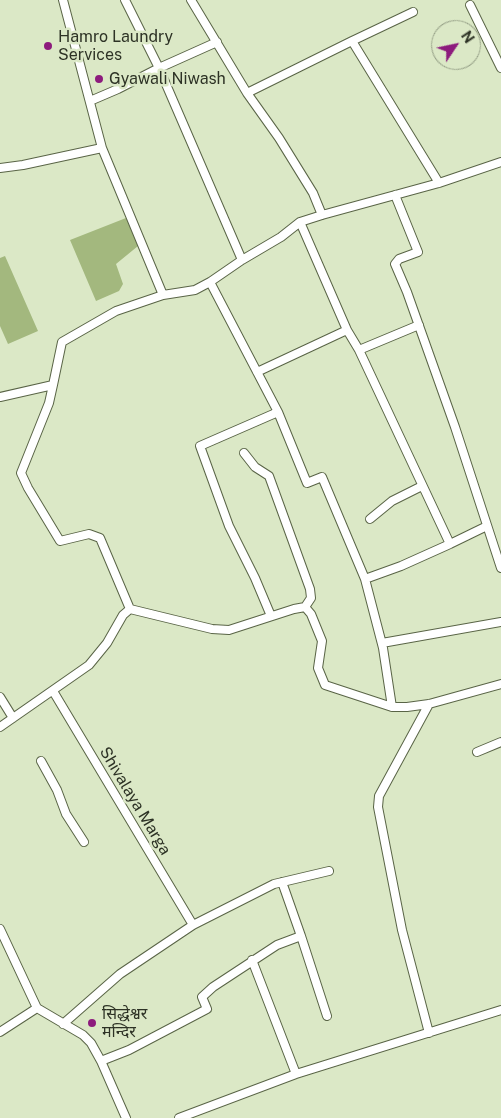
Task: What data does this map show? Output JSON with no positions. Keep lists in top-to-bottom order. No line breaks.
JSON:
{"streets":{"street":["Shivalaya Marga"]},"places":["Hamro Laundry Services","Gyawali Niwash","सिद्धेश्वर मन्दिर"],"north":"top right"}
